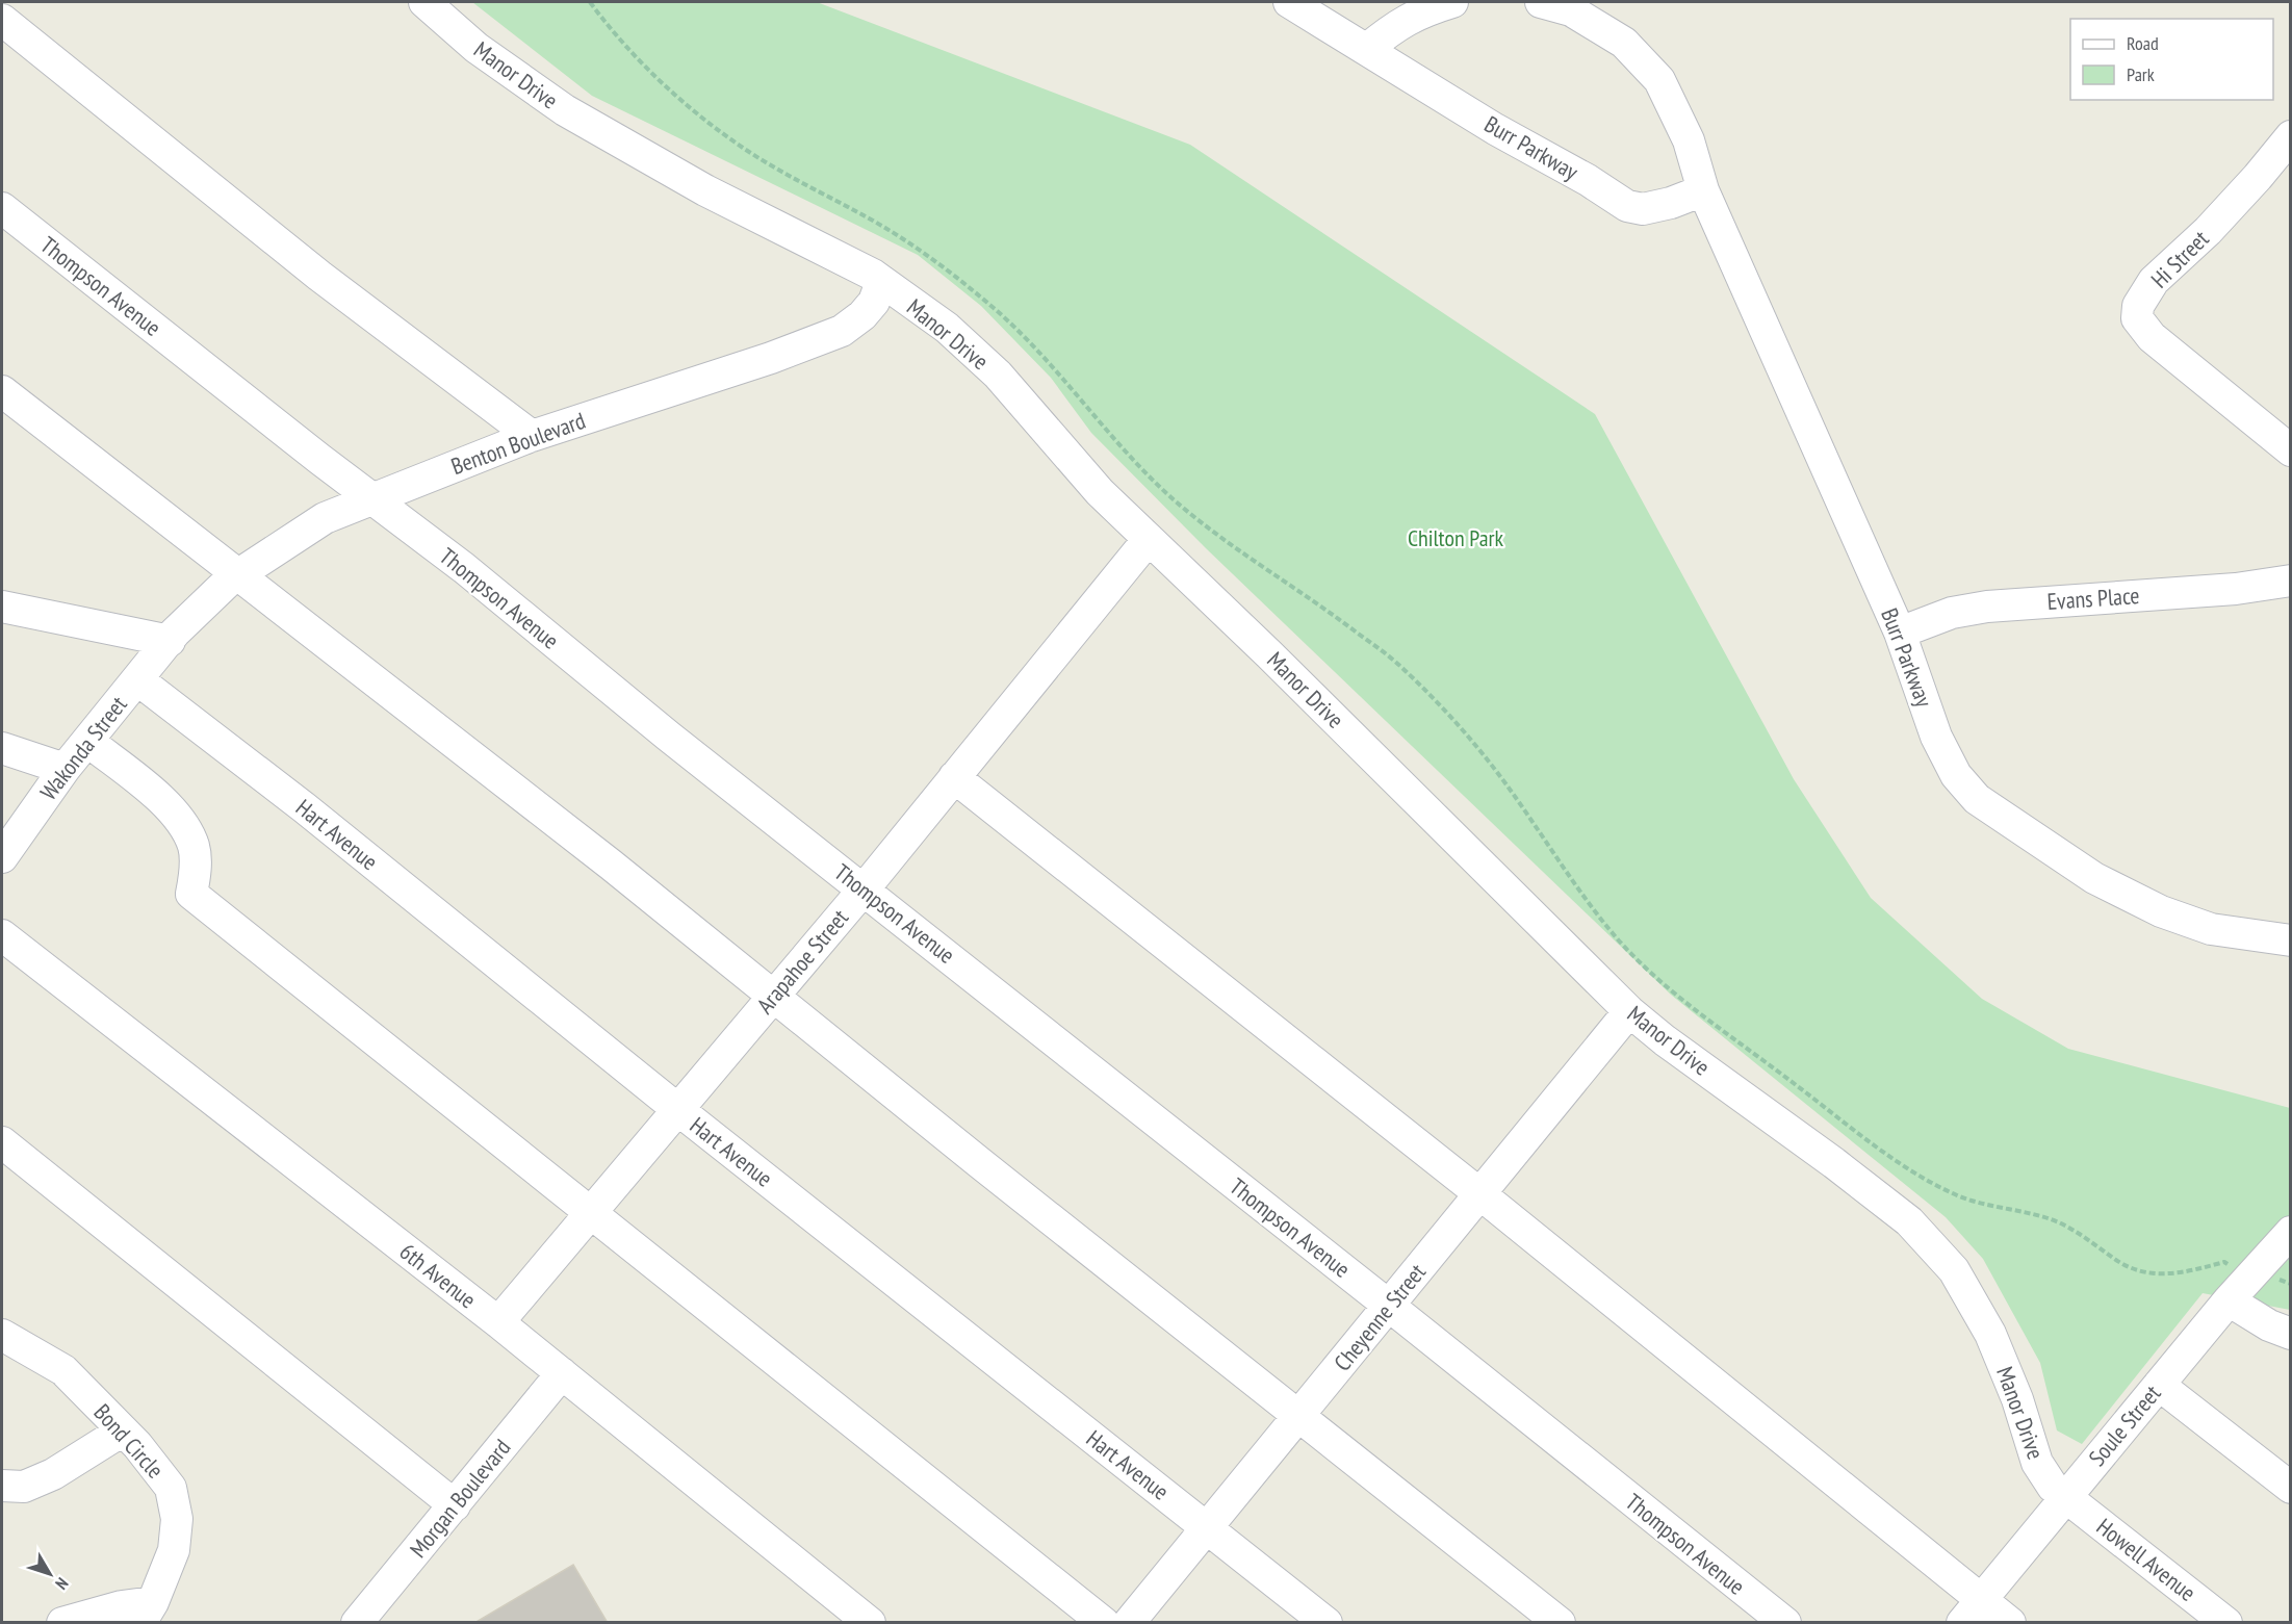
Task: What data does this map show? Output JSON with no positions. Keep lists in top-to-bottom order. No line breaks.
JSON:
{"streets":{"street":["Manor Drive","Burr Parkway","Hi Street","Thompson Avenue","Benton Boulevard","Evans Place","Wakonda Street","Hart Avenue","Arapahoe Street","6th Avenue","Cheyenne Street","Soule Street","Bond Circle","Morgan Boulevard","Howell Avenue"]},"crossings":[["Manor Drive","Benton Boulevard"],["Manor Drive","Arapahoe Street"],["Manor Drive","Cheyenne Street"],["Manor Drive","Soule Street"],["Manor Drive","Howell Avenue"],["Burr Parkway","Evans Place"],["Thompson Avenue","Benton Boulevard"],["Thompson Avenue","Arapahoe Street"],["Thompson Avenue","Cheyenne Street"],["Benton Boulevard","Wakonda Street"],["Wakonda Street","Hart Avenue"],["Hart Avenue","Arapahoe Street"],["Hart Avenue","Cheyenne Street"],["Arapahoe Street","6th Avenue"],["6th Avenue","Morgan Boulevard"],["Soule Street","Howell Avenue"]],"parks":["Chilton Park"],"legend":["Road","Park"],"north":"bottom right"}
